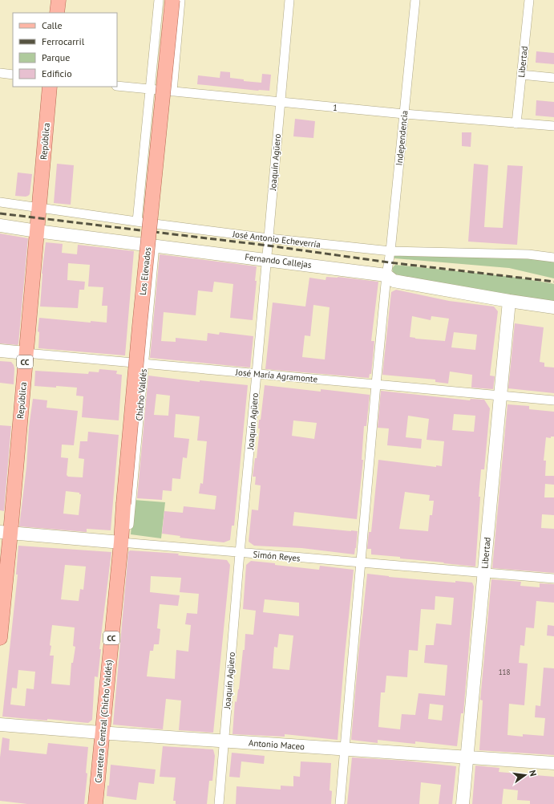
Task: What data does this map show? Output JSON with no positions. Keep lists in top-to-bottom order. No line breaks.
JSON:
{"streets":{"main road":["República","Los Elevados","CC","Carretera Central (Chicho Valdés)"],"street":["Libertad","1","Independencia","Joaquín Agüero","José Antonio Echeverría","Fernando Callejas","José María Agramonte","Chicho Valdés","Simón Reyes","Antonio Maceo"]},"crossings":[["Libertad","1"],["Libertad","Fernando Callejas"],["Libertad","José María Agramonte"],["Libertad","Simón Reyes"],["Libertad","Antonio Maceo"],["1","Independencia"],["1","Joaquín Agüero"],["Independencia","José Antonio Echeverría"],["Independencia","Fernando Callejas"],["Independencia","José María Agramonte"],["Independencia","Simón Reyes"],["Independencia","Antonio Maceo"],["República","José Antonio Echeverría"],["República","Fernando Callejas"],["República","José María Agramonte"],["República","Simón Reyes"],["Joaquín Agüero","José Antonio Echeverría"],["Joaquín Agüero","Fernando Callejas"],["Joaquín Agüero","José María Agramonte"],["Joaquín Agüero","Simón Reyes"],["Joaquín Agüero","Antonio Maceo"],["Fernando Callejas","Chicho Valdés"],["Los Elevados","Chicho Valdés"],["Los Elevados","Simón Reyes"],["Los Elevados","Carretera Central (Chicho Valdés)"],["José María Agramonte","Chicho Valdés"],["Chicho Valdés","Simón Reyes"],["Chicho Valdés","Carretera Central (Chicho Valdés)"],["Simón Reyes","Carretera Central (Chicho Valdés)"],["Carretera Central (Chicho Valdés)","Antonio Maceo"]],"house_numbers":["118"],"legend":["Calle","Ferrocarril","Parque","Edificio"],"north":"right"}
